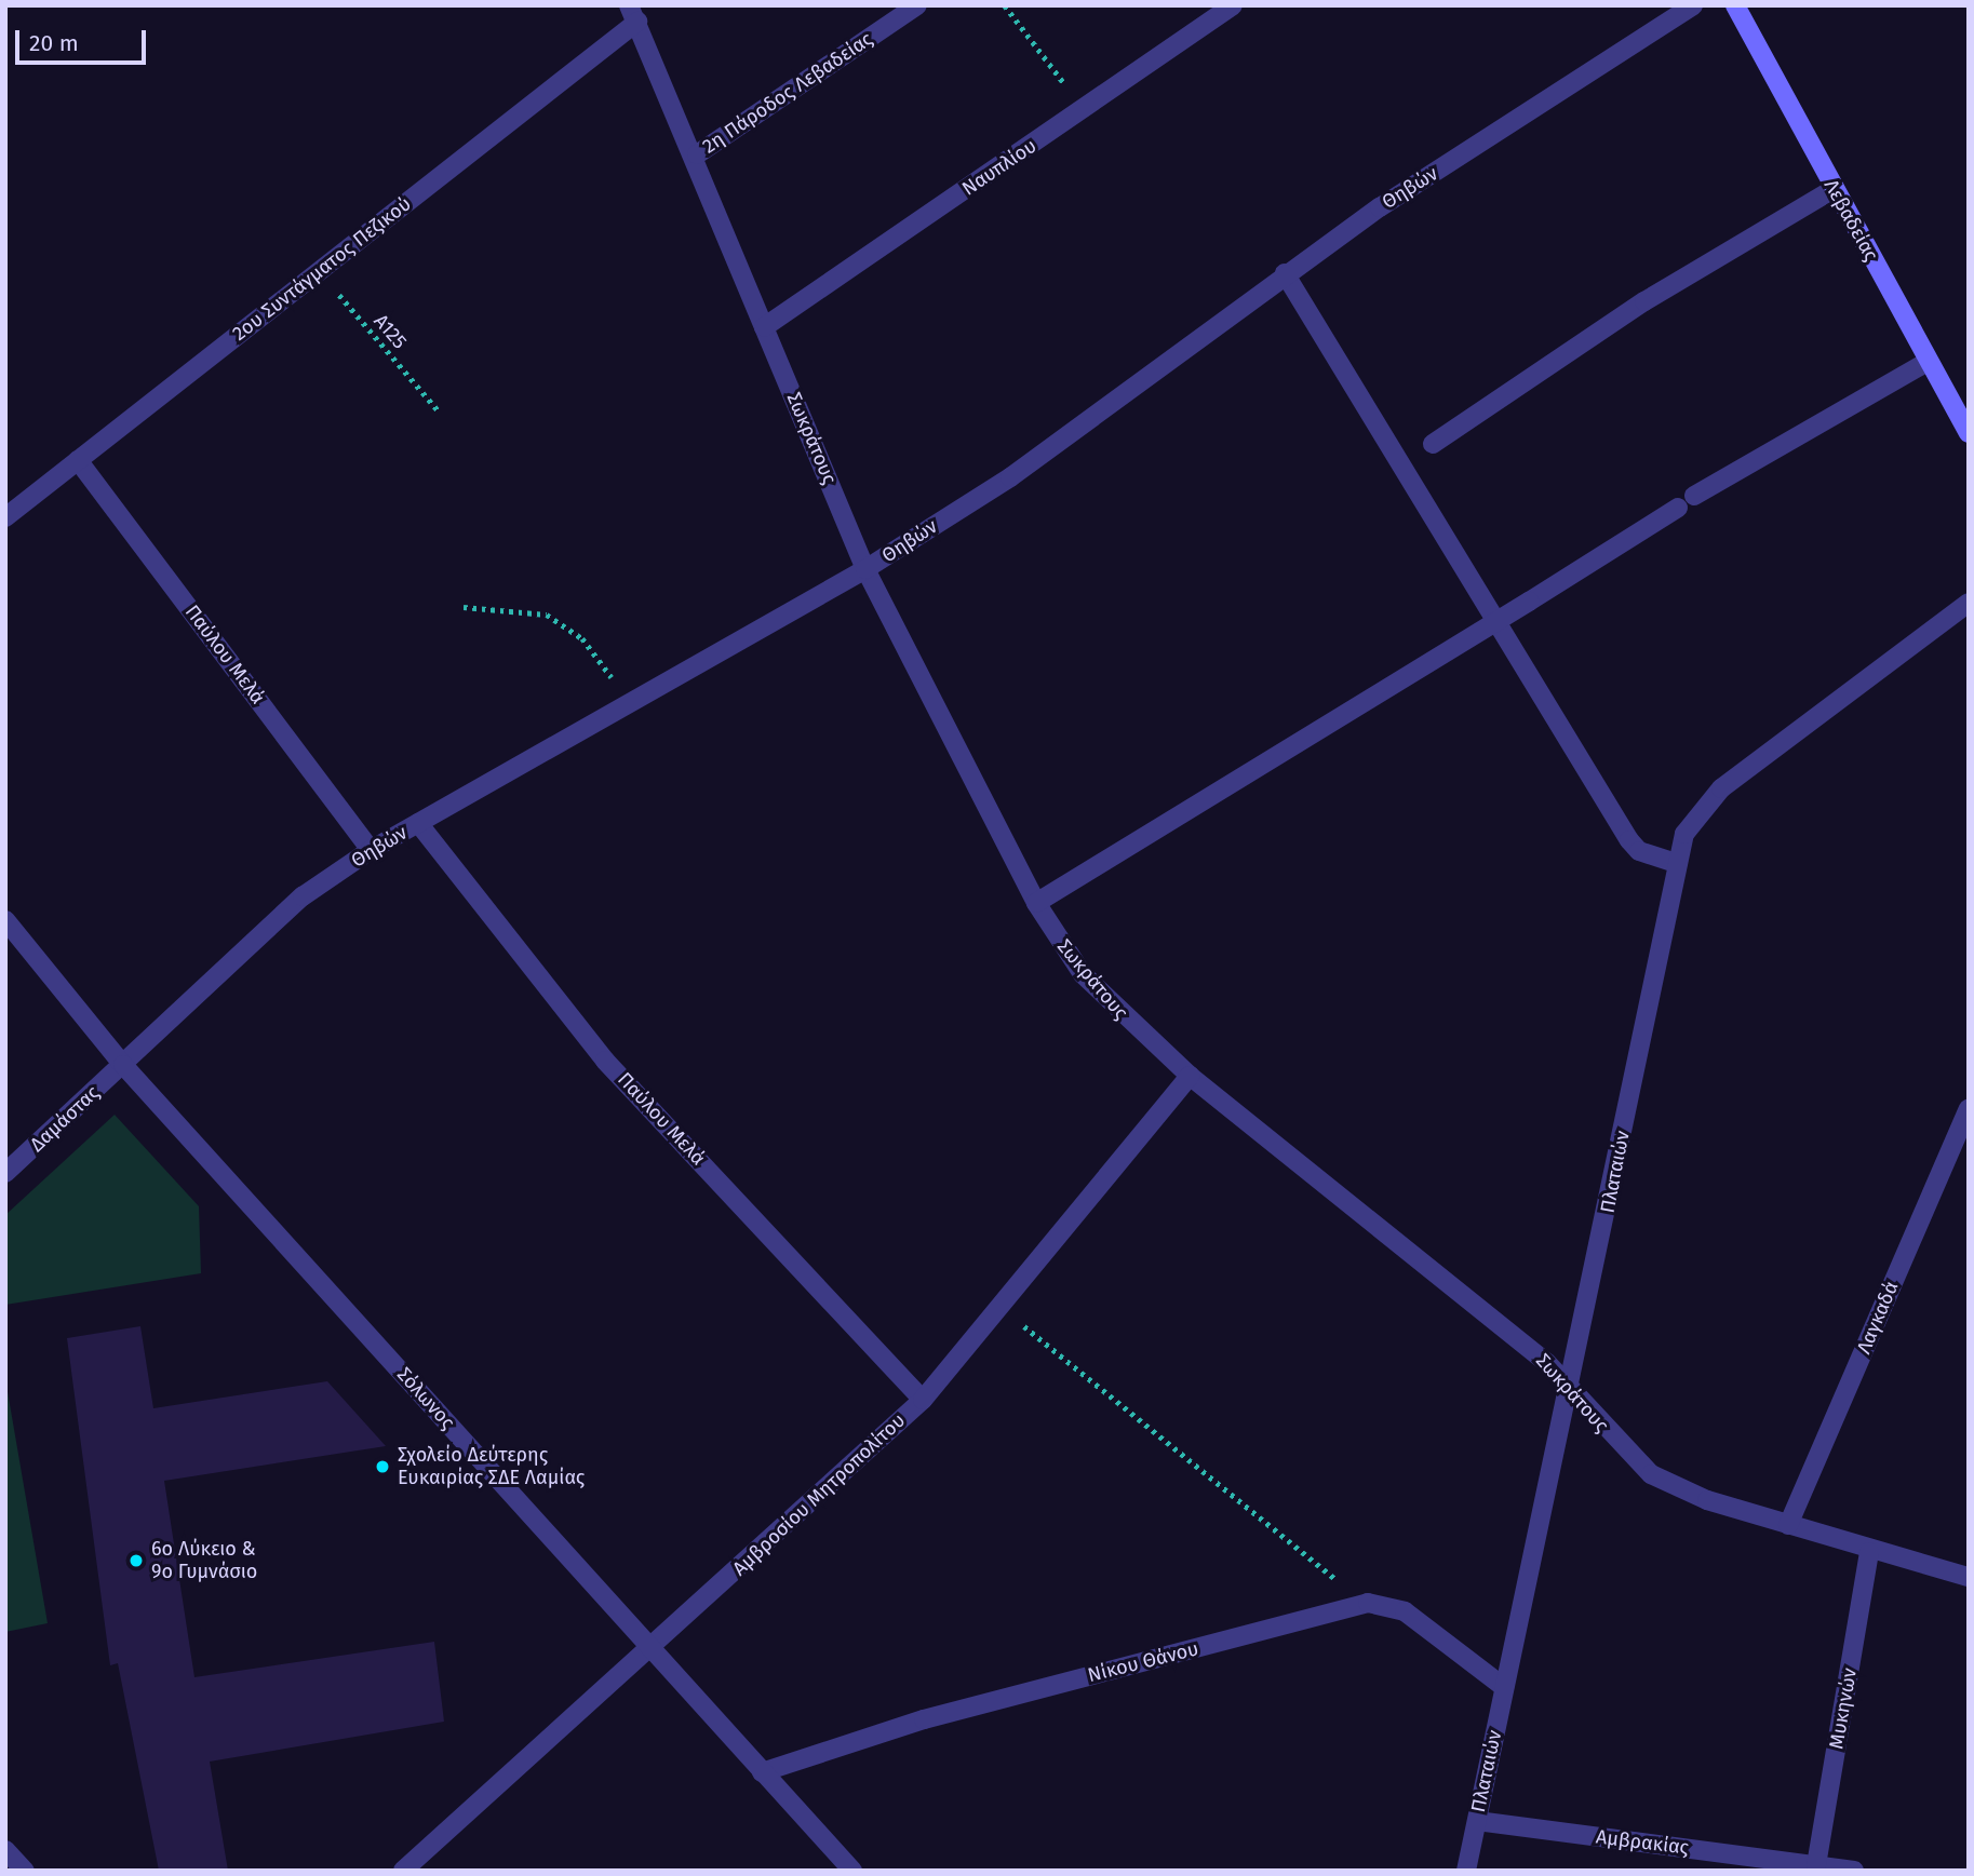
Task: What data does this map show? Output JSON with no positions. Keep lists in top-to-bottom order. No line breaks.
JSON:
{"streets":{"main road":["Λεβαδείας"],"street":["2η Πάροδος Λεβαδείας","Ναυπλίου","Θηβών","2ου Συντάγματος Πεζικού","Σωκράτους","Παύλου Μελά","Δαμάστας","Πλαταιών","Λαγκαδά","Σόλωνος","Αμβροσίου Μητροπολίτου","Νίκου Θάνου","Μυκηνών","Αμβρακίας"],"path":["Α125"]},"crossings":[["2η Πάροδος Λεβαδείας","Σωκράτους"],["Ναυπλίου","Σωκράτους"],["Θηβών","Σωκράτους"],["Θηβών","Παύλου Μελά"],["Θηβών","Δαμάστας"],["Θηβών","Σόλωνος"],["2ου Συντάγματος Πεζικού","Α125"],["2ου Συντάγματος Πεζικού","Σωκράτους"],["2ου Συντάγματος Πεζικού","Παύλου Μελά"],["Σωκράτους","Πλαταιών"],["Σωκράτους","Λαγκαδά"],["Σωκράτους","Αμβροσίου Μητροπολίτου"],["Σωκράτους","Μυκηνών"],["Παύλου Μελά","Αμβροσίου Μητροπολίτου"],["Δαμάστας","Σόλωνος"],["Πλαταιών","Νίκου Θάνου"],["Πλαταιών","Αμβρακίας"],["Σόλωνος","Αμβροσίου Μητροπολίτου"],["Σόλωνος","Νίκου Θάνου"],["Μυκηνών","Αμβρακίας"]],"places":["Σχολείο Δεύτερης Ευκαιρίας ΣΔΕ Λαμίας","6ο Λύκειο & 9ο Γυμνάσιο"],"scale_bar":"20 m"}
